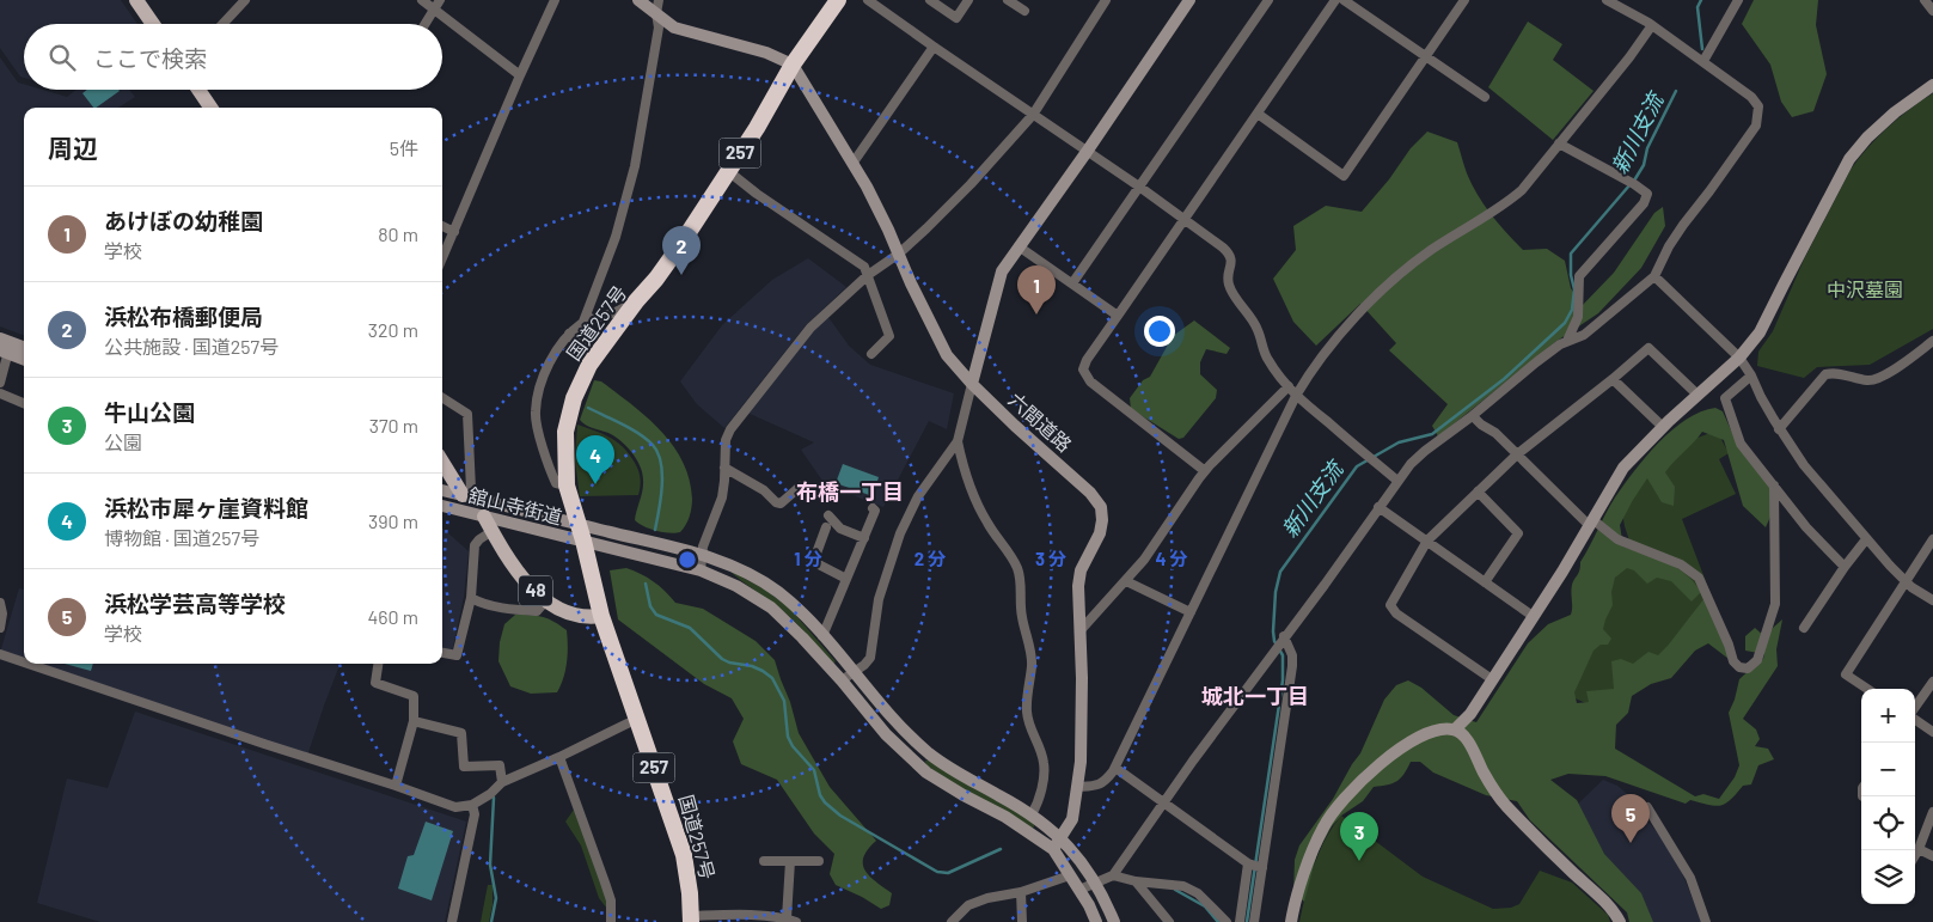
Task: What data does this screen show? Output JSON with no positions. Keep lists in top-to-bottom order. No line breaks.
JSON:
{"streets":{"highway":["257","国道257号"],"main road":["48"],"street":["六間道路","舘山寺街道"]},"crossings":[["国道257号","六間道路"],["国道257号","舘山寺街道"],["国道257号","48"],["六間道路","舘山寺街道"],["舘山寺街道","48"]],"districts":["布橋一丁目","城北一丁目"],"water":["新川支流"],"parks":["中沢墓園"],"page":{"search":"ここで検索","heading":["周辺","5件"],"list":[{"mark":"1","name":"あけぼの幼稚園","note":"学校","value":"80 m"},{"mark":"2","name":"浜松布橋郵便局","note":"公共施設 · 国道257号","value":"320 m"},{"mark":"3","name":"牛山公園","note":"公園","value":"370 m"},{"mark":"4","name":"浜松市犀ヶ崖資料館","note":"博物館 · 国道257号","value":"390 m"},{"mark":"5","name":"浜松学芸高等学校","note":"学校","value":"460 m"}],"pins":["2","1","4","5","3"],"map_buttons":["+","−"]},"rings":["1 分","2 分","3 分","4 分"]}
